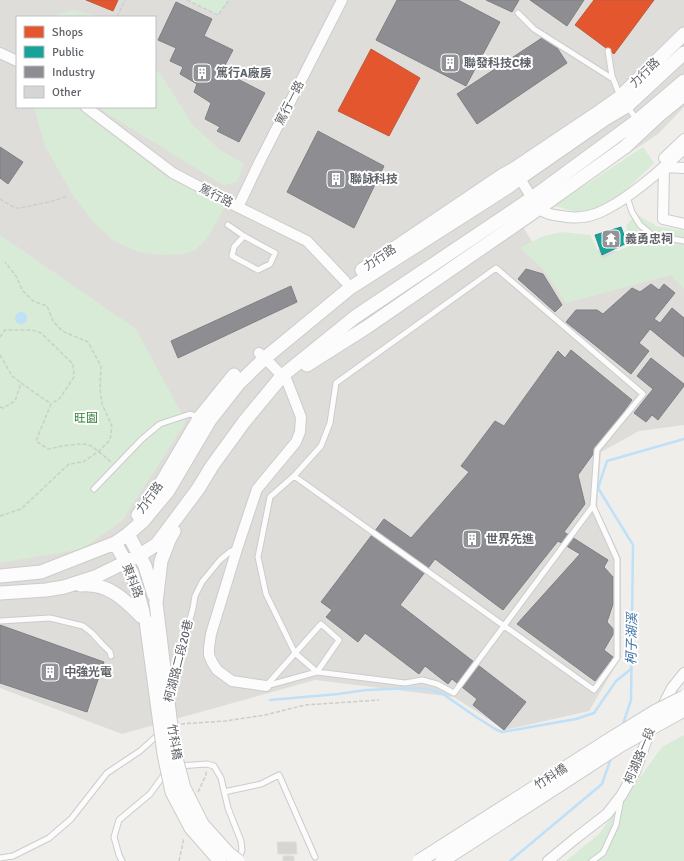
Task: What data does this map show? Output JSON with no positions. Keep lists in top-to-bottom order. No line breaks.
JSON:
{"streets":{"street":["力行路","篤行一路","篤行路","東科路","竹科橋","柯湖路一段"],"lane":["柯湖路二段20巷"]},"crossings":[["力行路","篤行路"],["力行路","東科路"],["篤行一路","篤行路"],["東科路","竹科橋"]],"water":["柯子湖溪"],"parks":["旺園"],"places":{"building":["聯發科技C棟","篤行A廠房","聯詠科技","世界先進","中強光電"],"temple":["義勇忠祠"]},"legend":["Shops","Public","Industry","Other"]}
